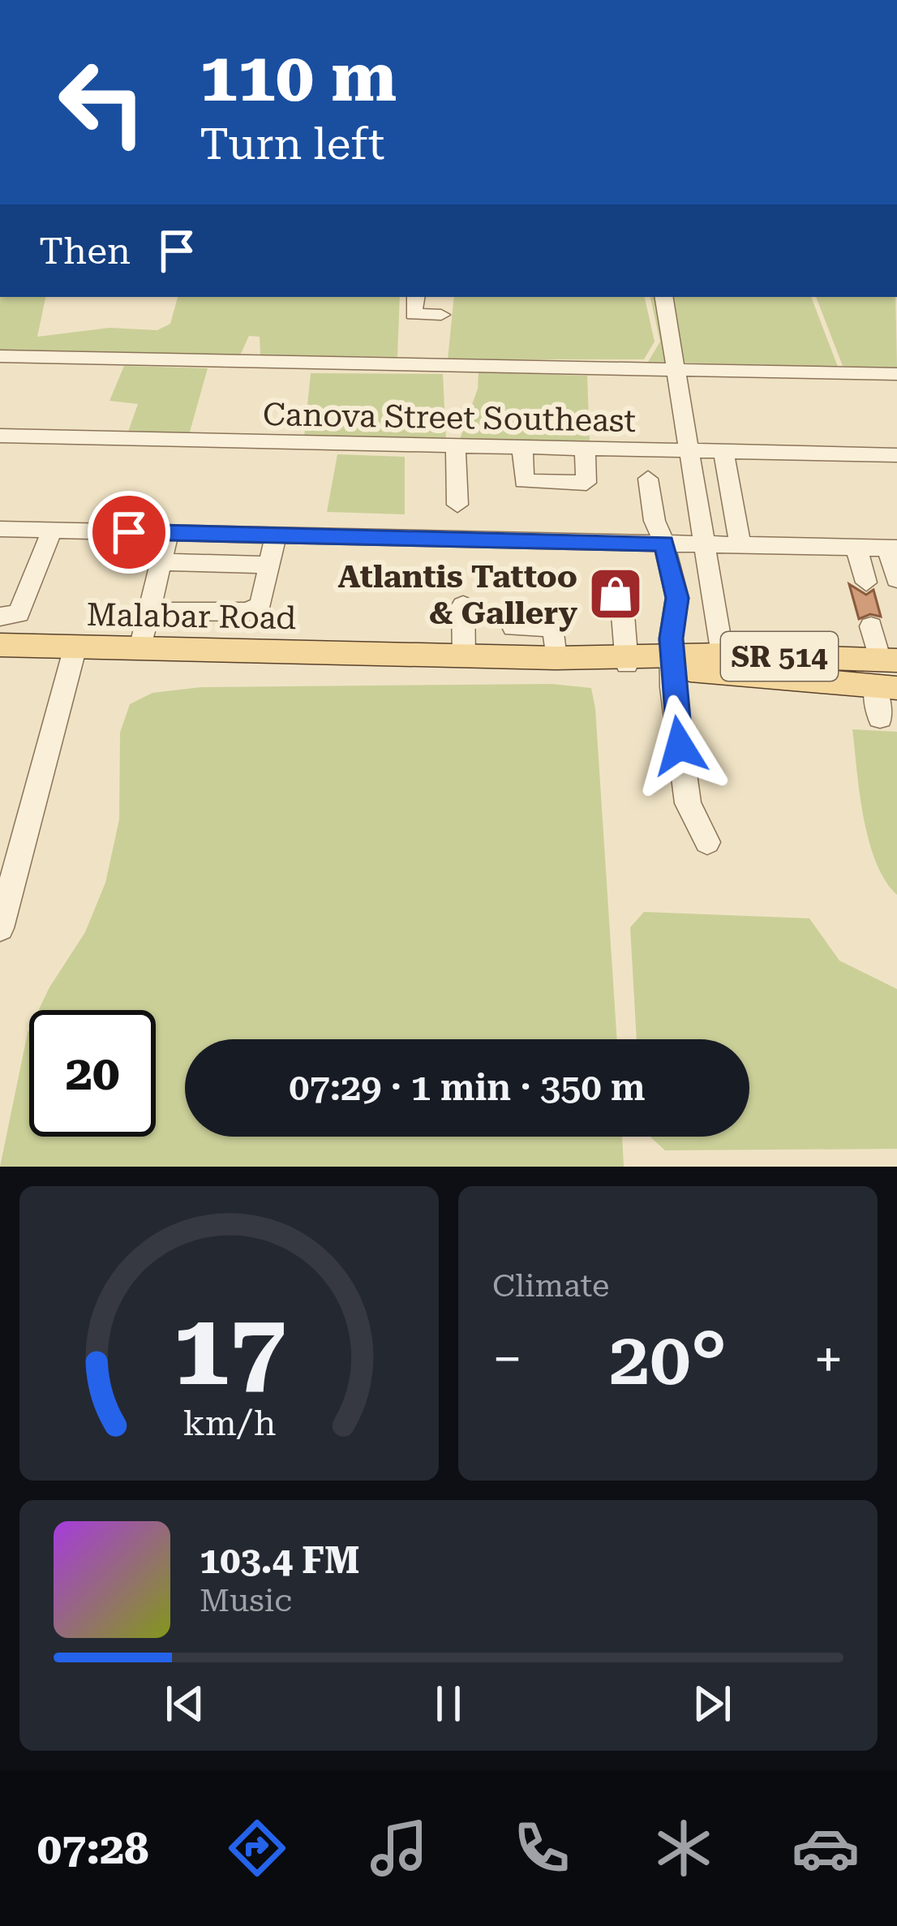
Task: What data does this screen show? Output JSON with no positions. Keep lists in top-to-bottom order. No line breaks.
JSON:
{"streets":{"main road":["Malabar Road","SR 514"],"street":["Canova Street Southeast"]},"places":{"shop":["Atlantis Tattoo & Gallery"]},"page":{"turn":["110 m","Turn left"],"then":"Then","limit":"20","trip":"07:29 · 1 min · 350 m","tile":"Climate","heat":["−","20°","+"],"song":["103.4 FM","Music"],"tabs":"07:28","gauge":["17","km/h"]}}
